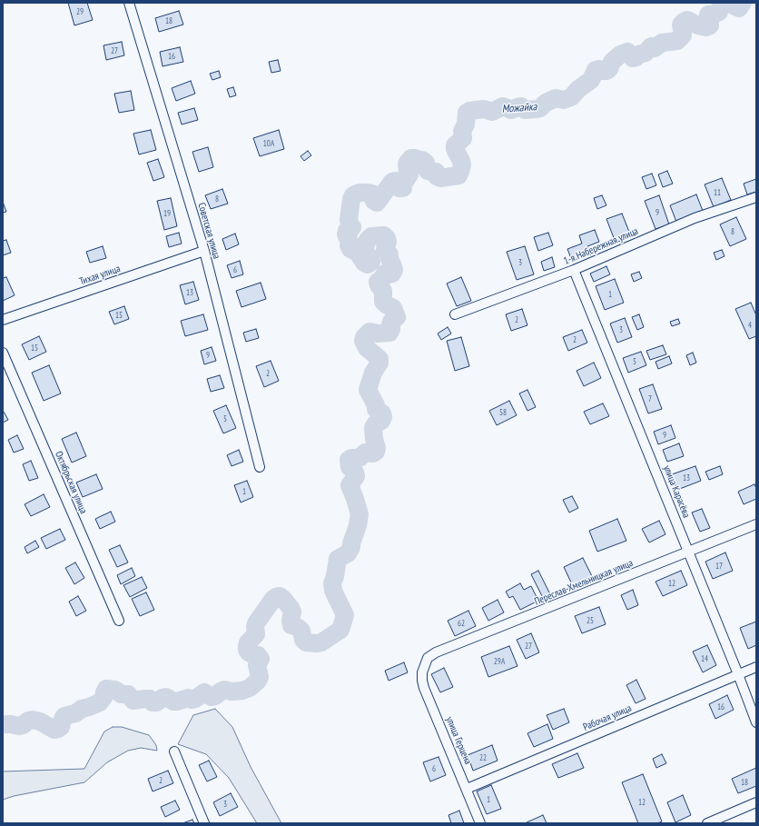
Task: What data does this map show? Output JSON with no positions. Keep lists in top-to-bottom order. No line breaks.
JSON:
{"streets":{"street":["Советская улица","1-я Набережная улица","Тихая улица","Октябрьская улица","улица Карасёва","Переслав-Хмельницкая улица","Рабочая улица","улица Герцена"]},"crossings":[["Советская улица","Тихая улица"],["1-я Набережная улица","улица Карасёва"],["улица Карасёва","Переслав-Хмельницкая улица"],["улица Карасёва","Рабочая улица"],["Переслав-Хмельницкая улица","улица Герцена"],["Рабочая улица","улица Герцена"]],"water":["Можайка"],"house_numbers":["29","18","27","16","10А","11","8","9","19","8","3","6","13","1","15","2","4","3","2","15","9","5","2","7","58","5","9","13","1","17","12","25","62","27","14","29А","16","22","6","2","18","1","12","3"]}
